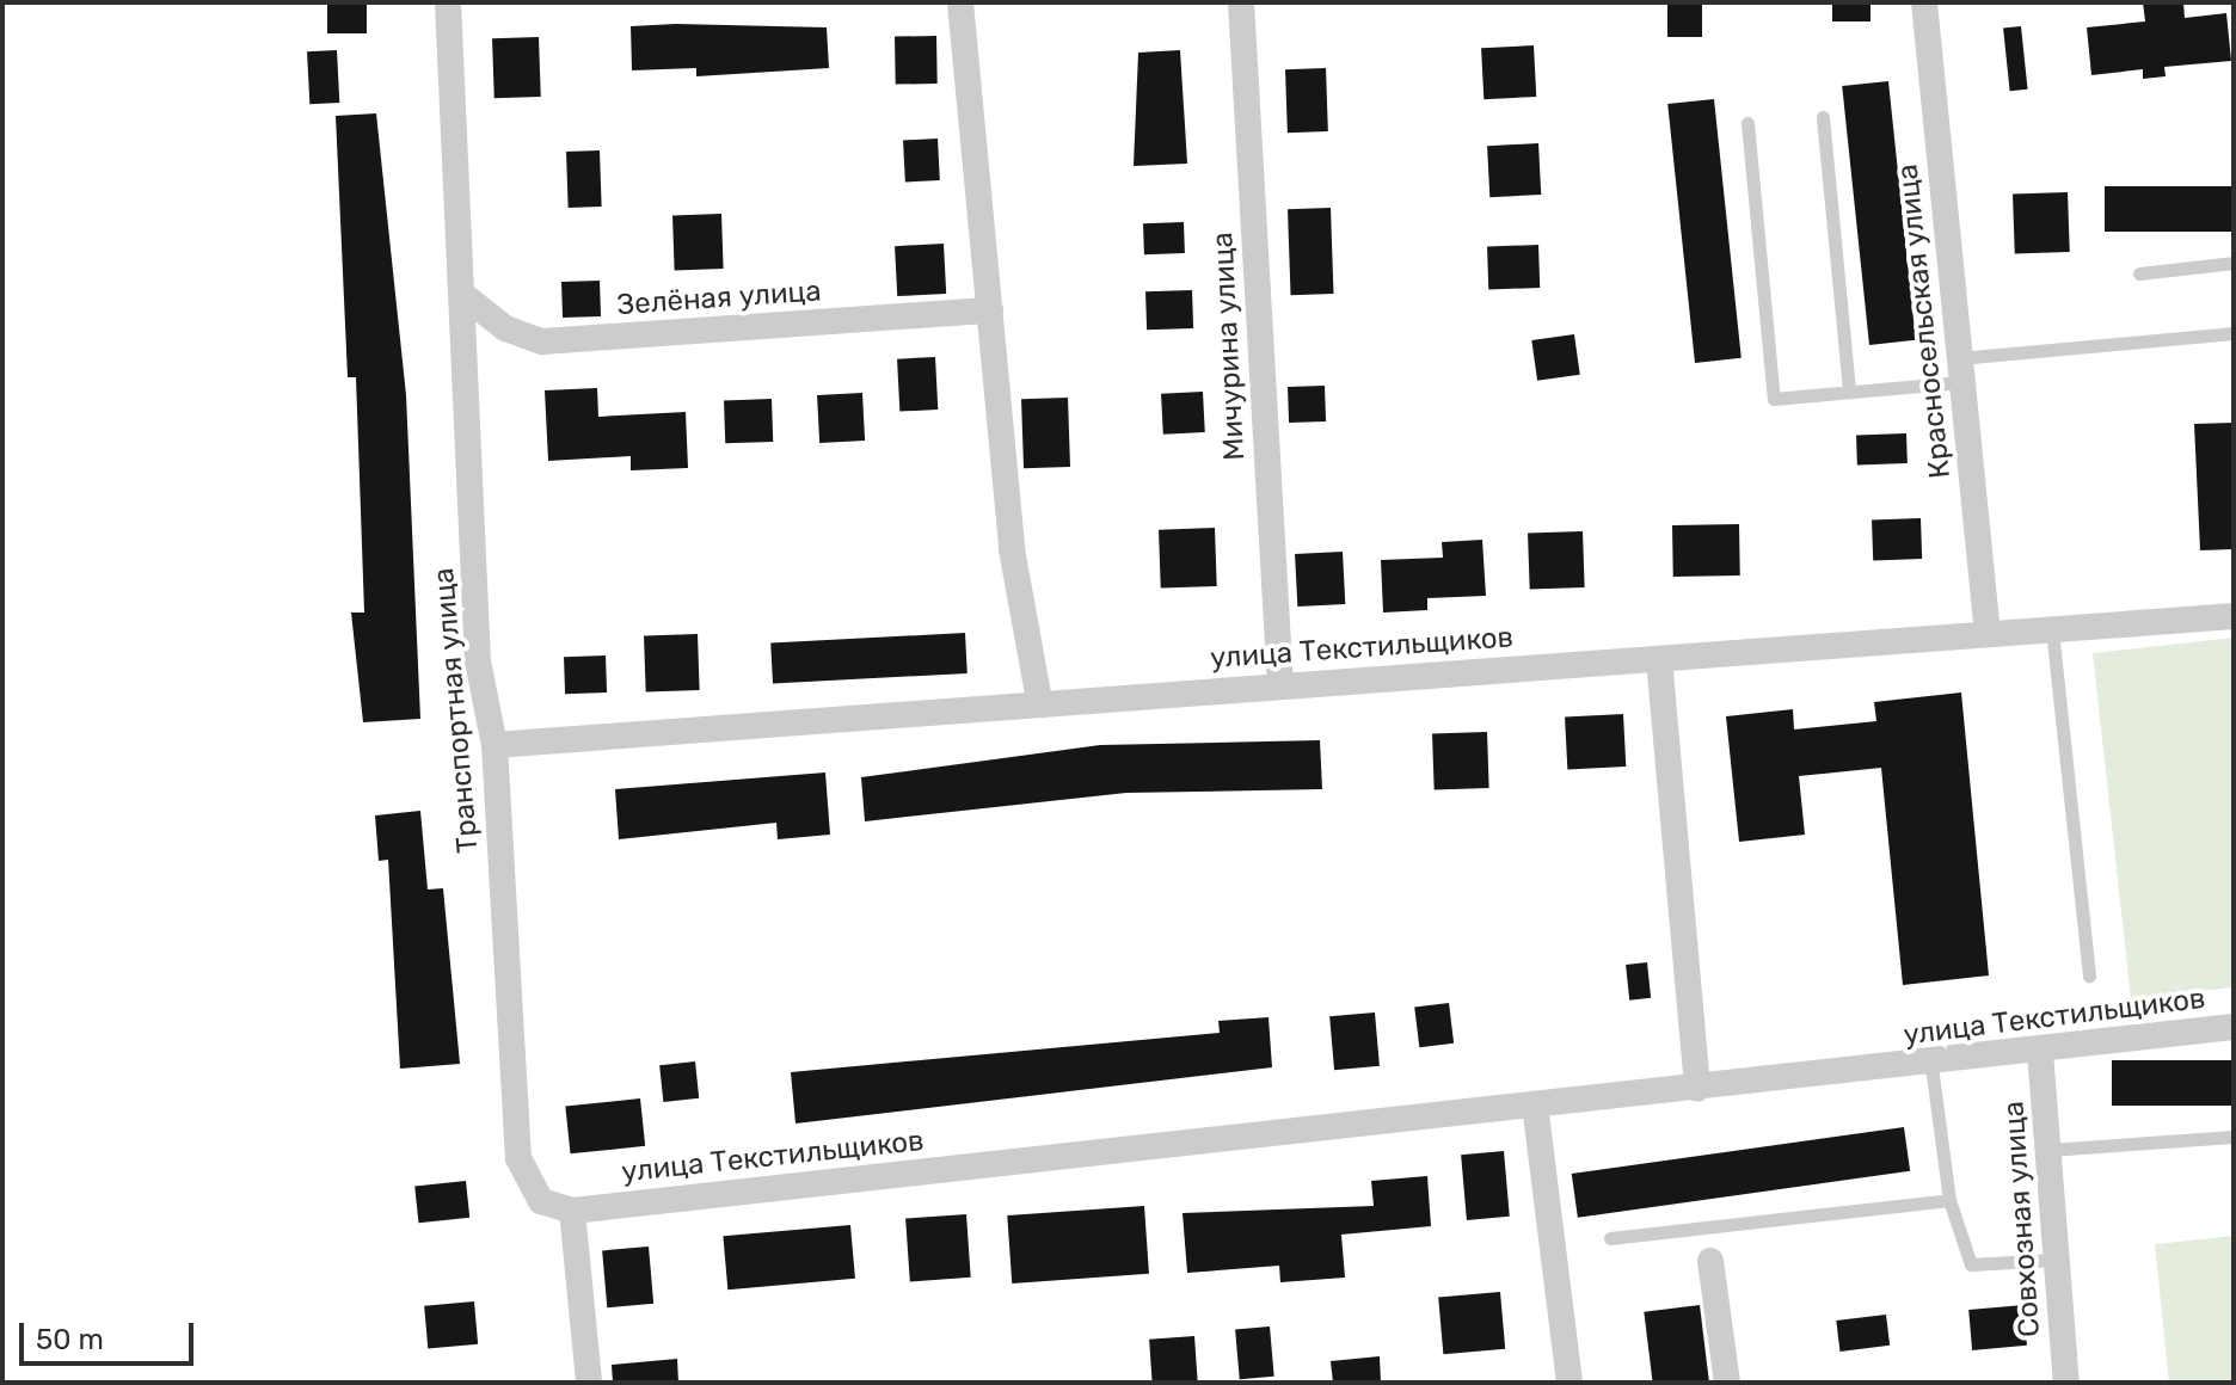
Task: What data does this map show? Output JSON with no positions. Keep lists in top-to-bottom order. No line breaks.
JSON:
{"streets":{"street":["Зелёная улица","Красносельская улица","Мичурина улица","улица Текстильщиков","Транспортная улица","Совхозная улица"]},"crossings":[["Зелёная улица","Транспортная улица"],["Красносельская улица","улица Текстильщиков"],["Мичурина улица","улица Текстильщиков"],["улица Текстильщиков","Транспортная улица"],["улица Текстильщиков","Совхозная улица"]],"scale_bar":"50 m"}
